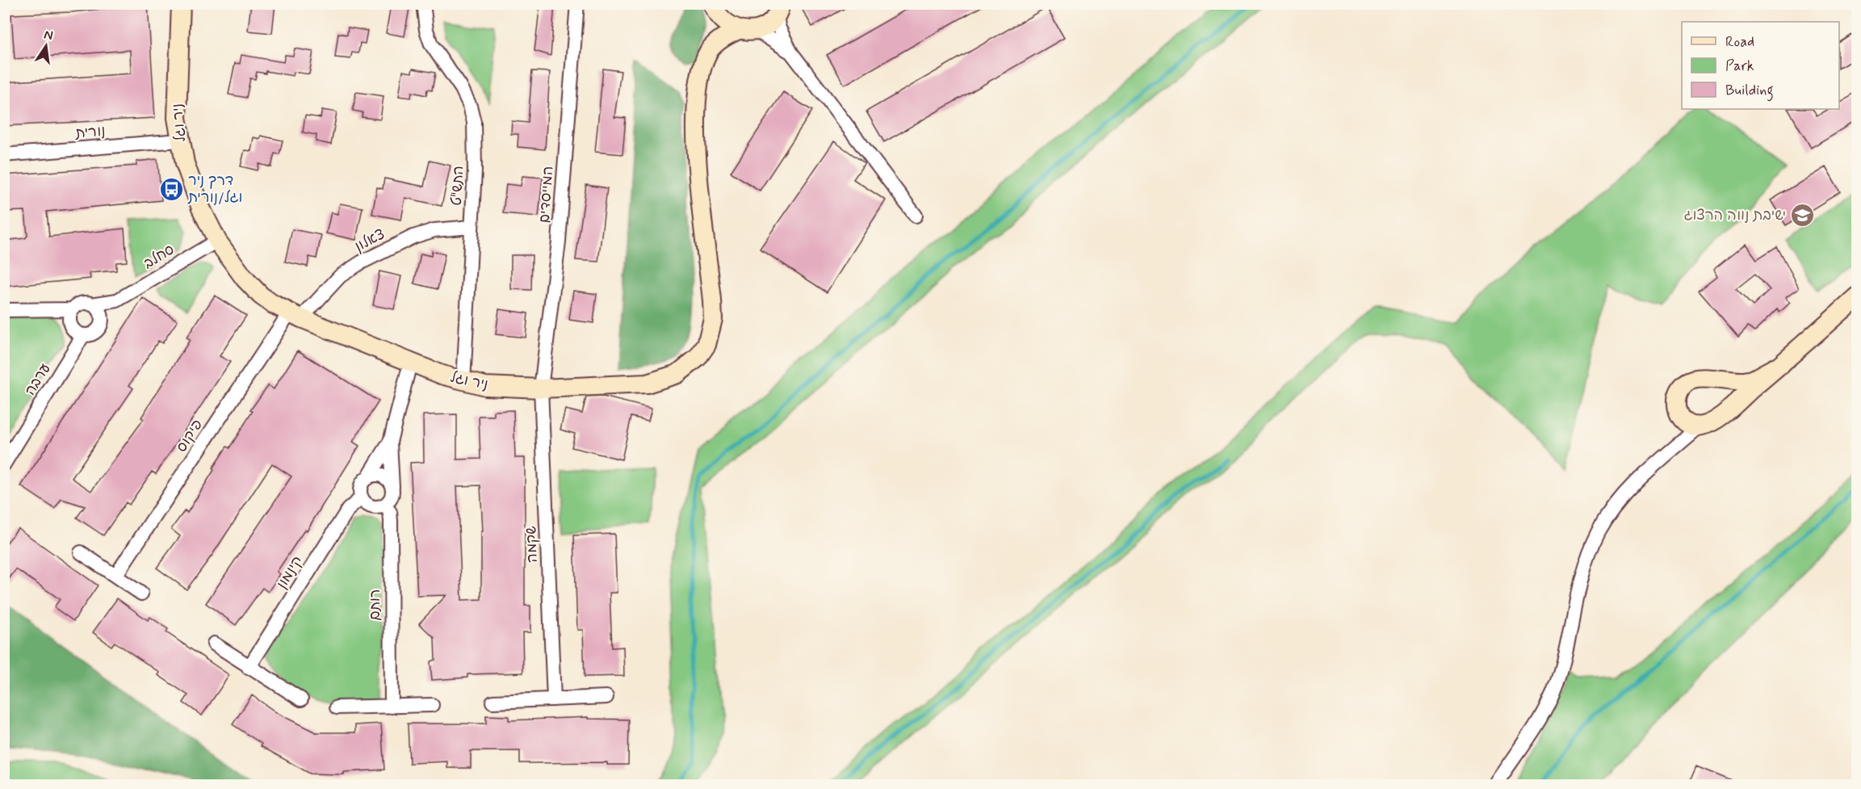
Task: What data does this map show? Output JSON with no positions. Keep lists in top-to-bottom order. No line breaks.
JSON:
{"streets":{"street":["ניר וגל","נורית","התש\"ט","המייסדים","צאלון","סחלב","ערבה","פיקוס","שקמה","קינמון","רותם"]},"crossings":[["ניר וגל","נורית"],["ניר וגל","התש\"ט"],["ניר וגל","המייסדים"],["ניר וגל","צאלון"],["ניר וגל","סחלב"],["ניר וגל","פיקוס"],["ניר וגל","שקמה"],["התש\"ט","צאלון"],["המייסדים","שקמה"],["צאלון","פיקוס"],["סחלב","ערבה"],["קינמון","רותם"]],"places":{"bus stop":["דרך ניר וגל/נורית"],"school or university":["ישיבת נווה הרצוג"]},"legend":["Road","Park","Building"],"north":"top"}
